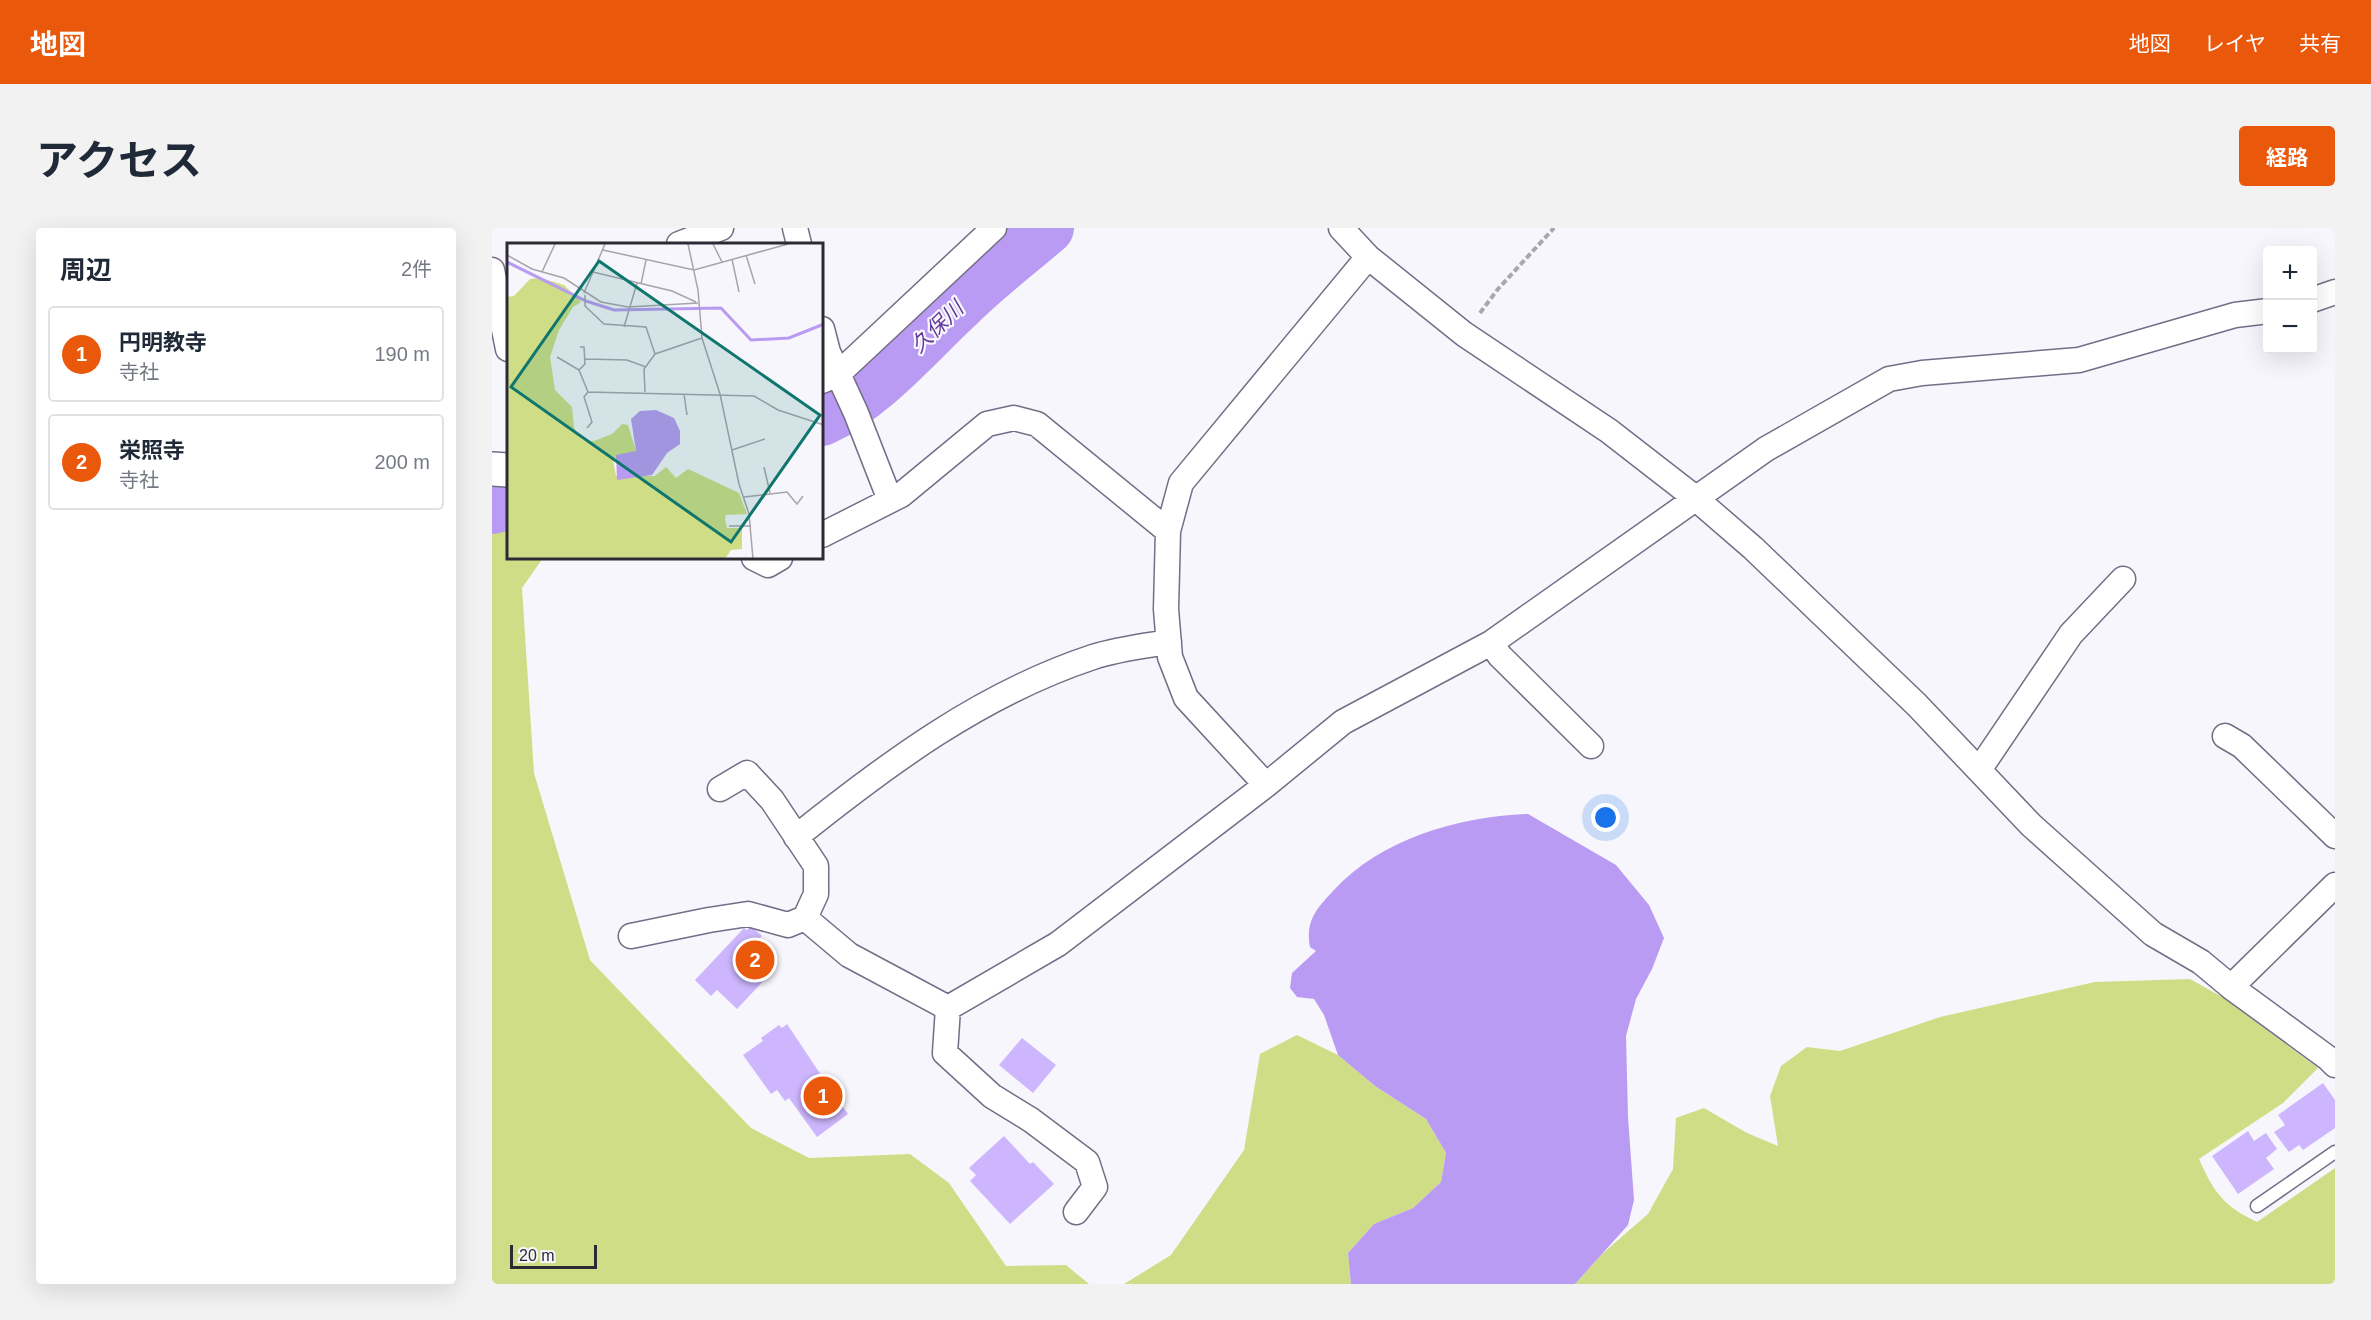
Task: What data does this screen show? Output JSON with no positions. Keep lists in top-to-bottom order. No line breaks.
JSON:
{"water":["久保川"],"scale_bar":"20 m","page":{"header":"地図","nav":["地図","レイヤ","共有"],"title":"アクセス","buttons":"経路","heading":["周辺","2件"],"map_buttons":["+","−"],"list":[{"mark":"1","name":"円明教寺","note":"寺社","value":"190 m"},{"mark":"2","name":"栄照寺","note":"寺社","value":"200 m"}],"pins":["2","1"],"scale":"20 m"}}
